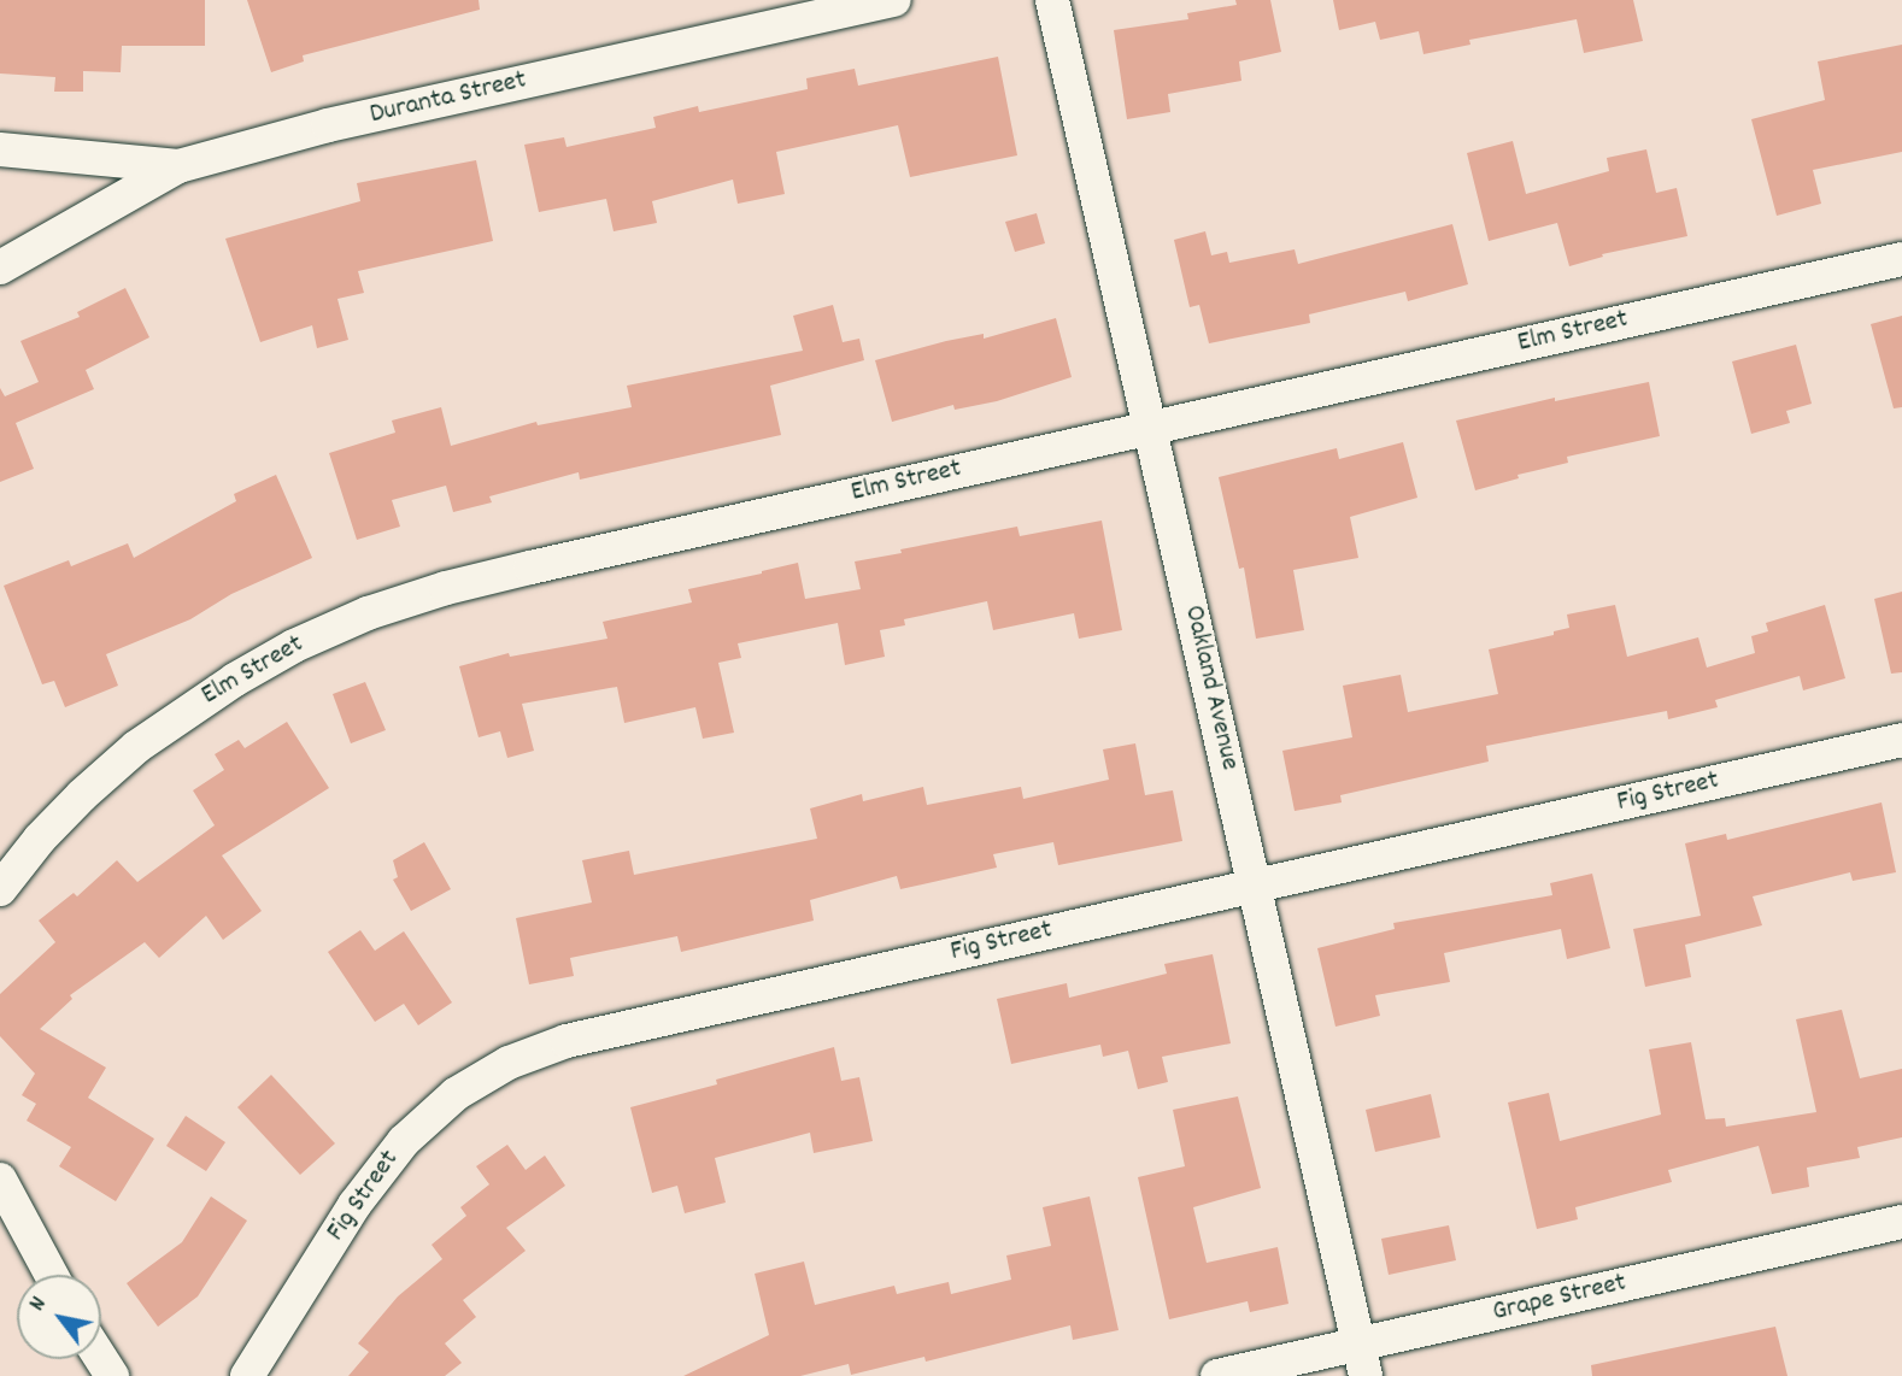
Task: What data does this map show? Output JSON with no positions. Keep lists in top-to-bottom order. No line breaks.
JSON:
{"streets":{"street":["Duranta Street","Elm Street","Oakland Avenue","Fig Street","Grape Street"]},"crossings":[["Elm Street","Oakland Avenue"],["Oakland Avenue","Fig Street"],["Oakland Avenue","Grape Street"]],"north":"top left"}
